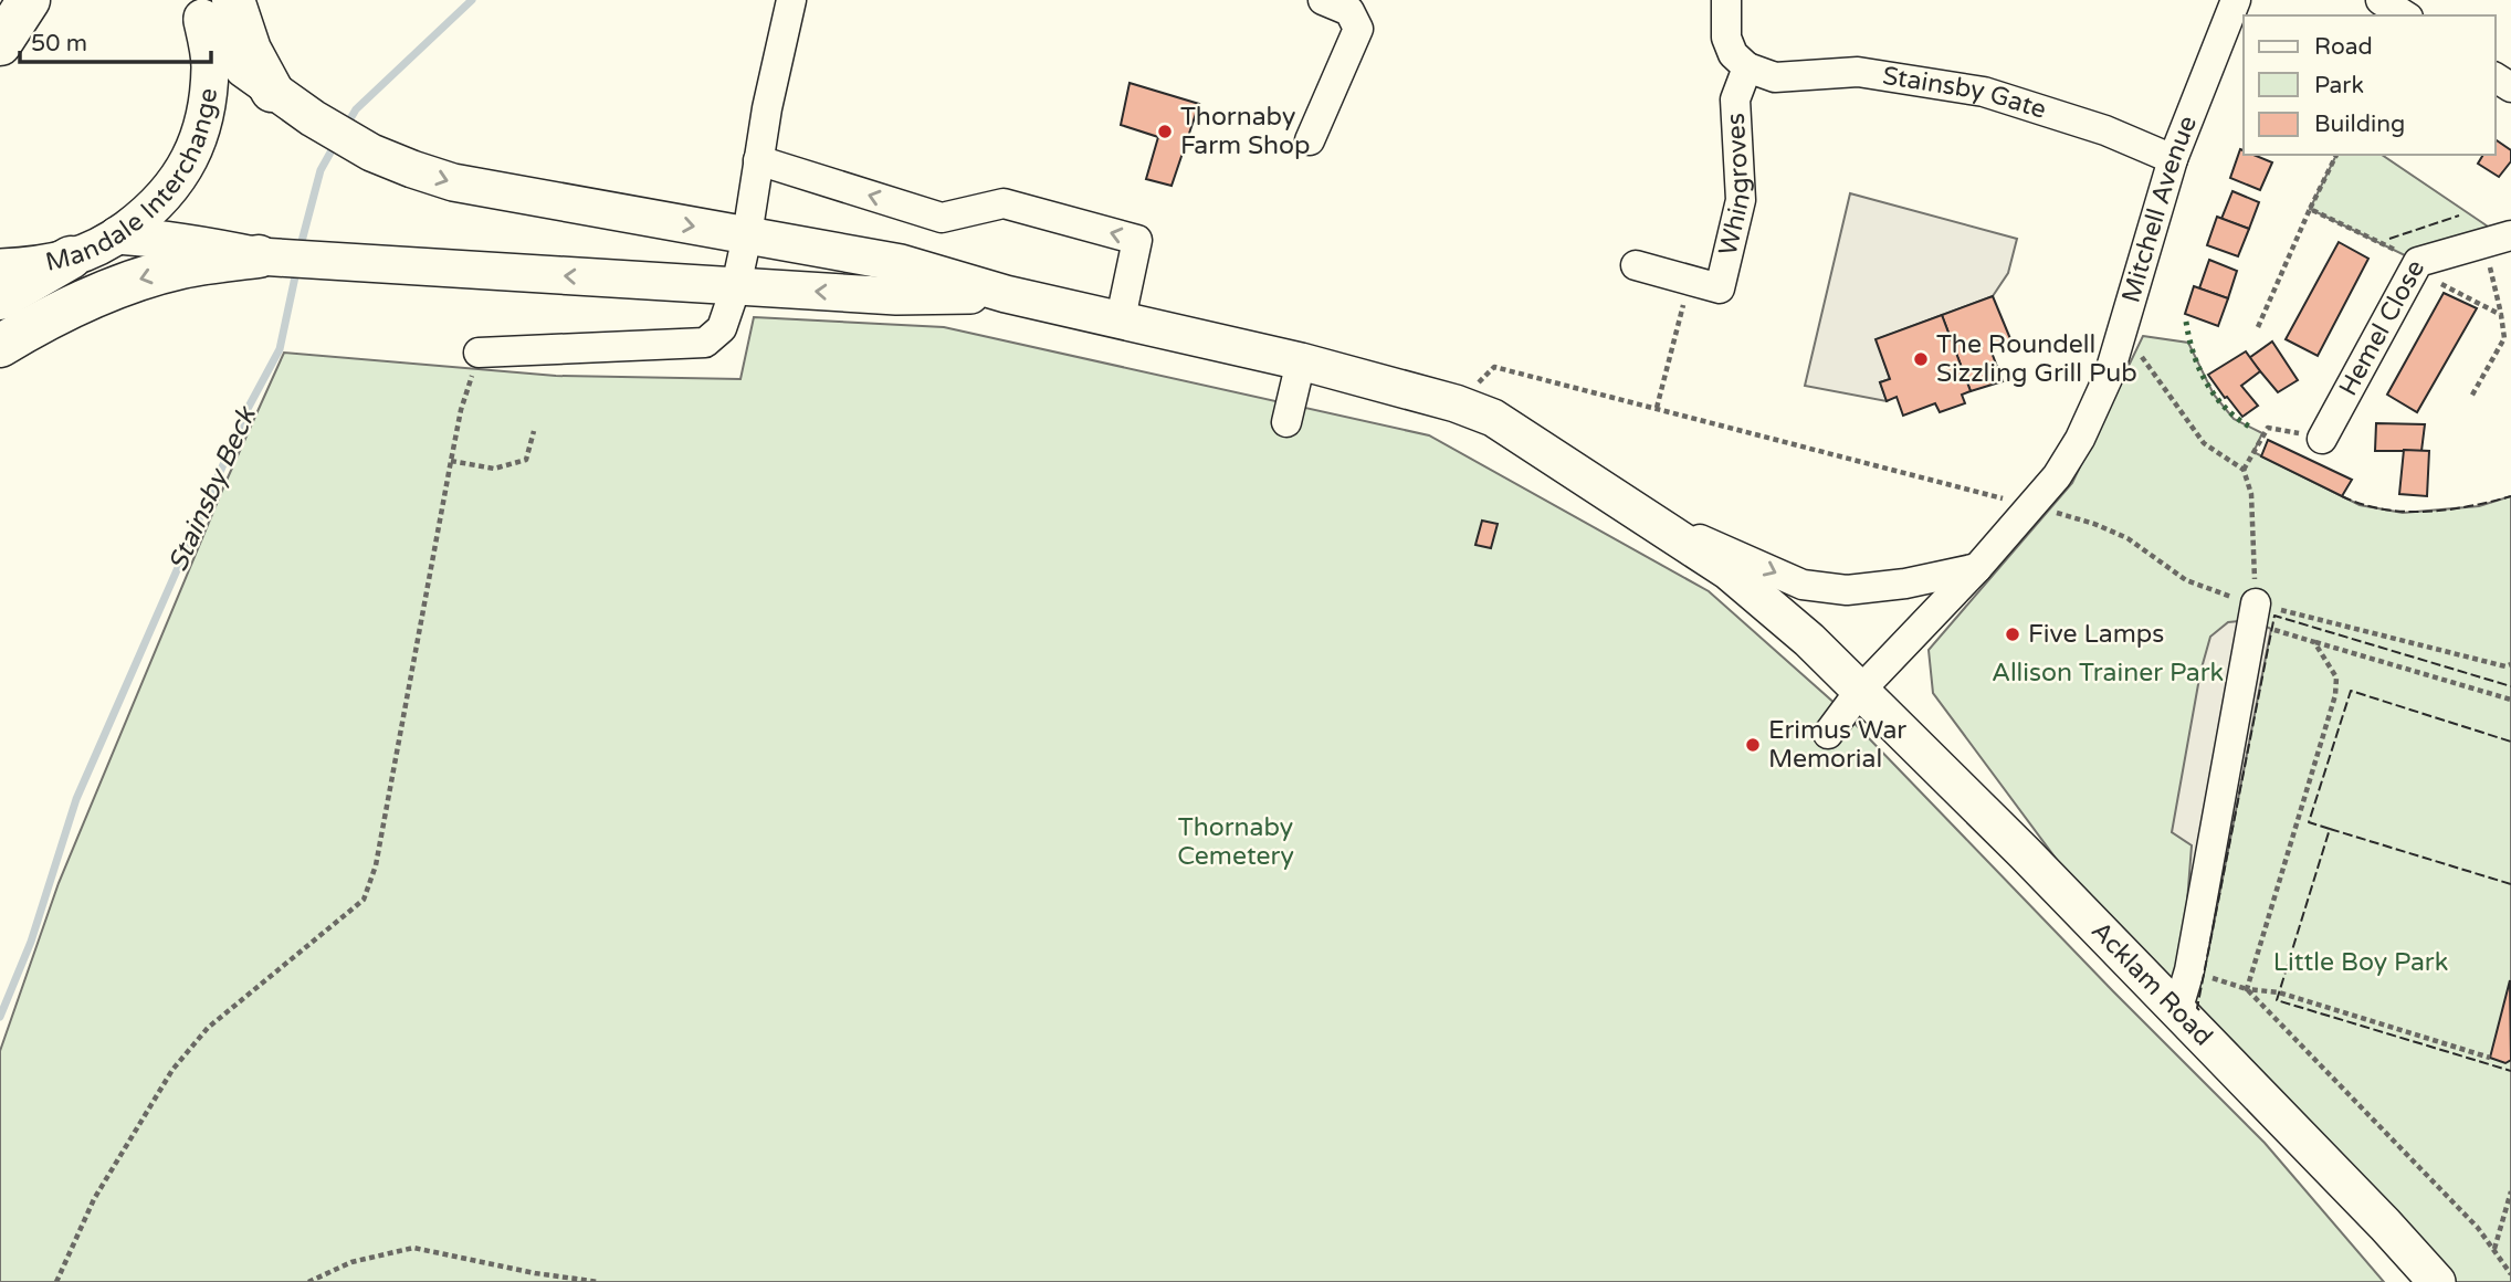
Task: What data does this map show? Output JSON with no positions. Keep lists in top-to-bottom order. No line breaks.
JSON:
{"streets":{"main road":["Mandale Interchange","Acklam Road"],"street":["Stainsby Gate","Whingroves","Mitchell Avenue","Hemel Close"]},"crossings":[["Stainsby Gate","Whingroves"],["Stainsby Gate","Mitchell Avenue"],["Mitchell Avenue","Acklam Road"]],"water":["Stainsby Beck"],"parks":["Allison Trainer Park","Thornaby Cemetery","Little Boy Park"],"places":["Thornaby Farm Shop","The Roundell Sizzling Grill Pub","Five Lamps","Erimus War Memorial"],"legend":["Road","Park","Building"],"scale_bar":"50 m"}
